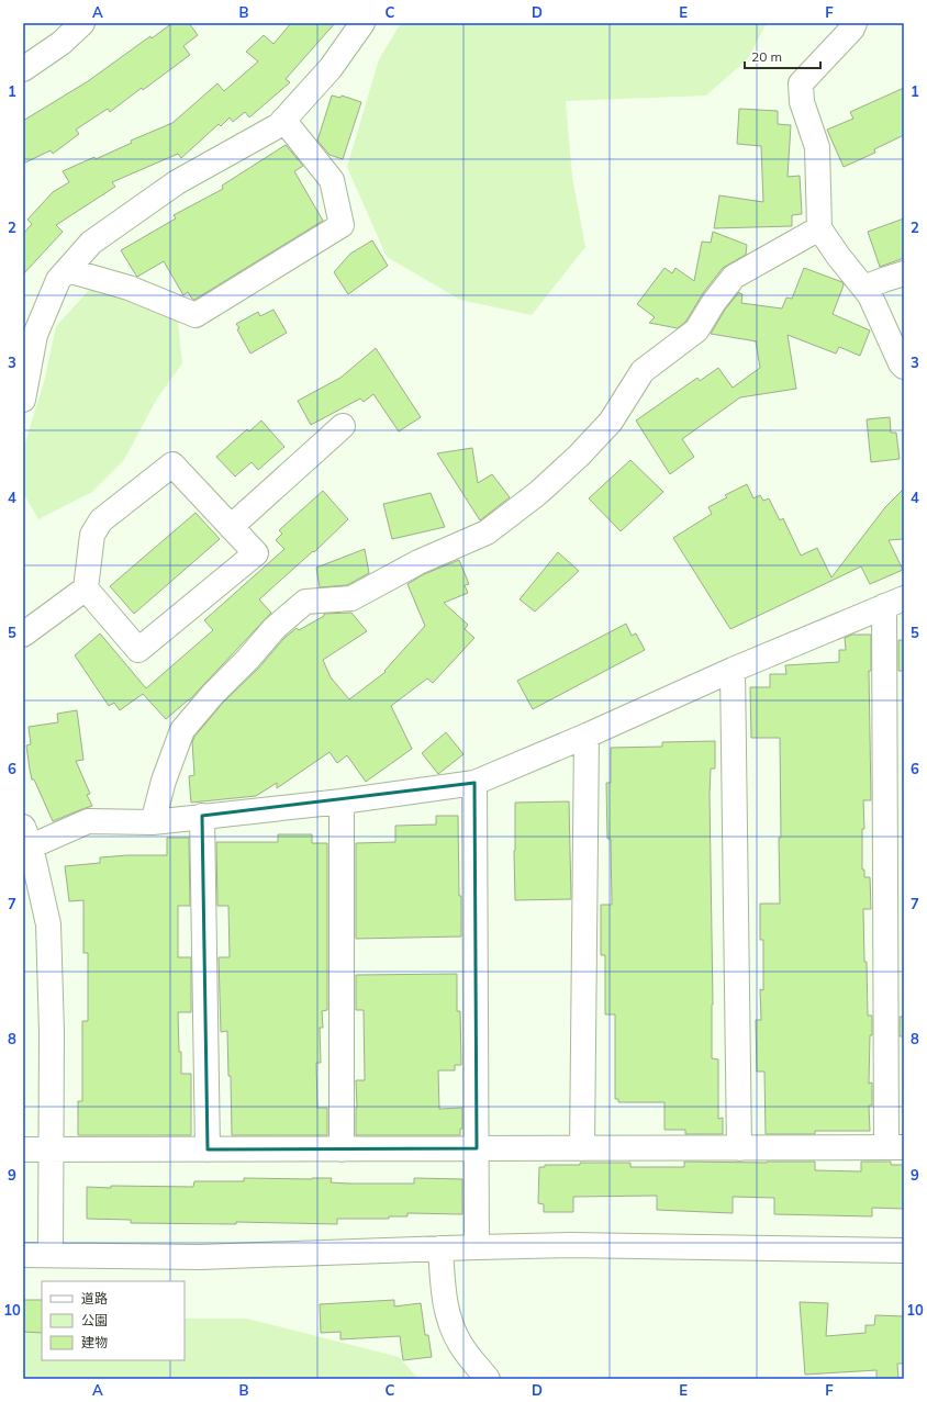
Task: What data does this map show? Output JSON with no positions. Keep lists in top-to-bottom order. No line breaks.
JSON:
{"legend":["道路","公園","建物"],"scale_bar":"20 m","grid":{"columns":["A","B","C","D","E","F"],"rows":["1","2","3","4","5","6","7","8","9","10"]}}
